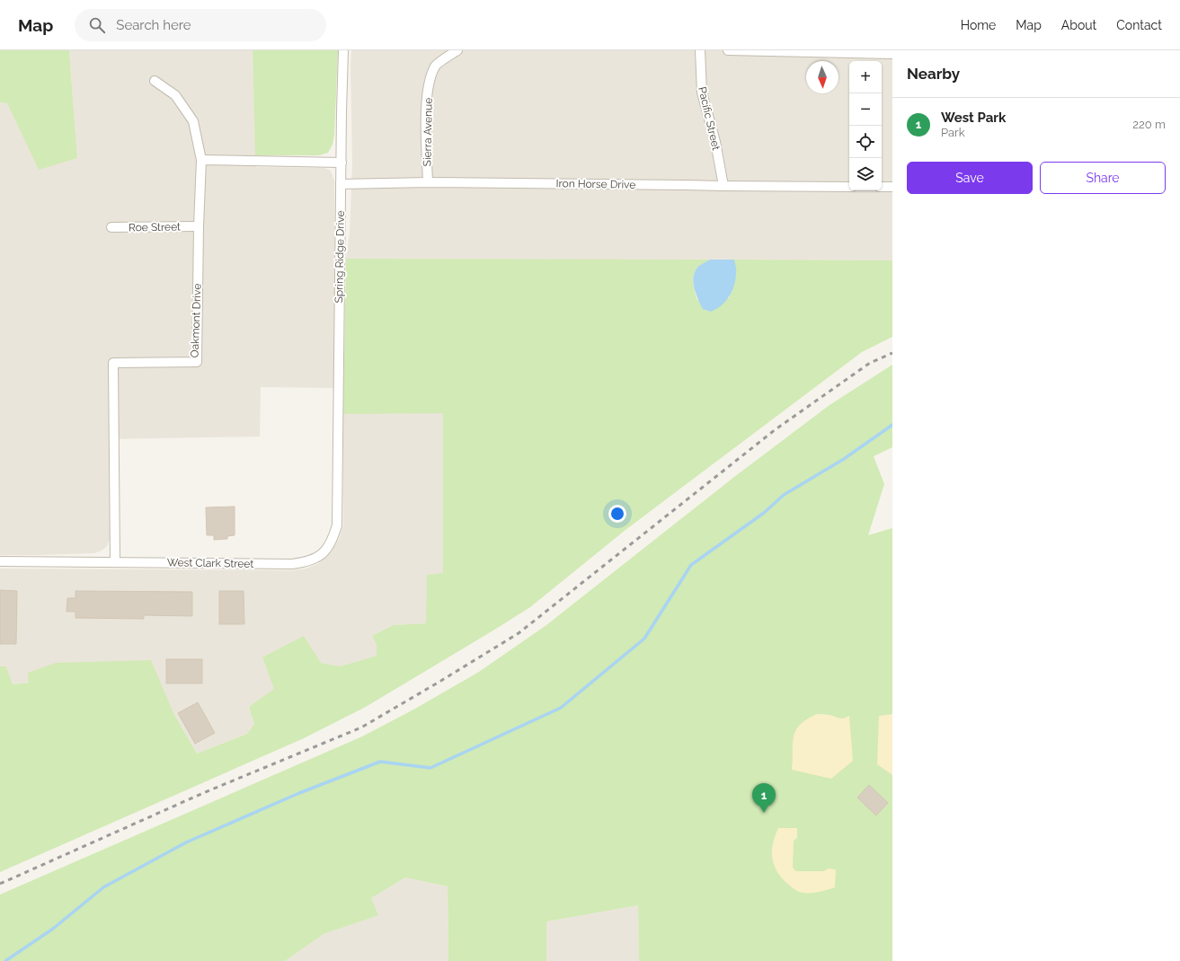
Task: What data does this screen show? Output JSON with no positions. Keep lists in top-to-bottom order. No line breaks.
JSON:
{"streets":{"street":["Pacific Street","Sierra Avenue","Iron Horse Drive","Roe Street","Spring Ridge Drive","Oakmont Drive","West Clark Street"]},"crossings":[["Pacific Street","Iron Horse Drive"],["Sierra Avenue","Iron Horse Drive"],["Iron Horse Drive","Spring Ridge Drive"],["Roe Street","Oakmont Drive"],["Spring Ridge Drive","West Clark Street"],["Oakmont Drive","West Clark Street"]],"north":"bottom","page":{"header":"Map","search":"Search here","nav":["Home","Map","About","Contact"],"heading":"Nearby","map_buttons":["+","−"],"list":[{"mark":"1","name":"West Park","note":"Park","value":"220 m"}],"buttons":["Save","Share"],"pins":"1"}}
